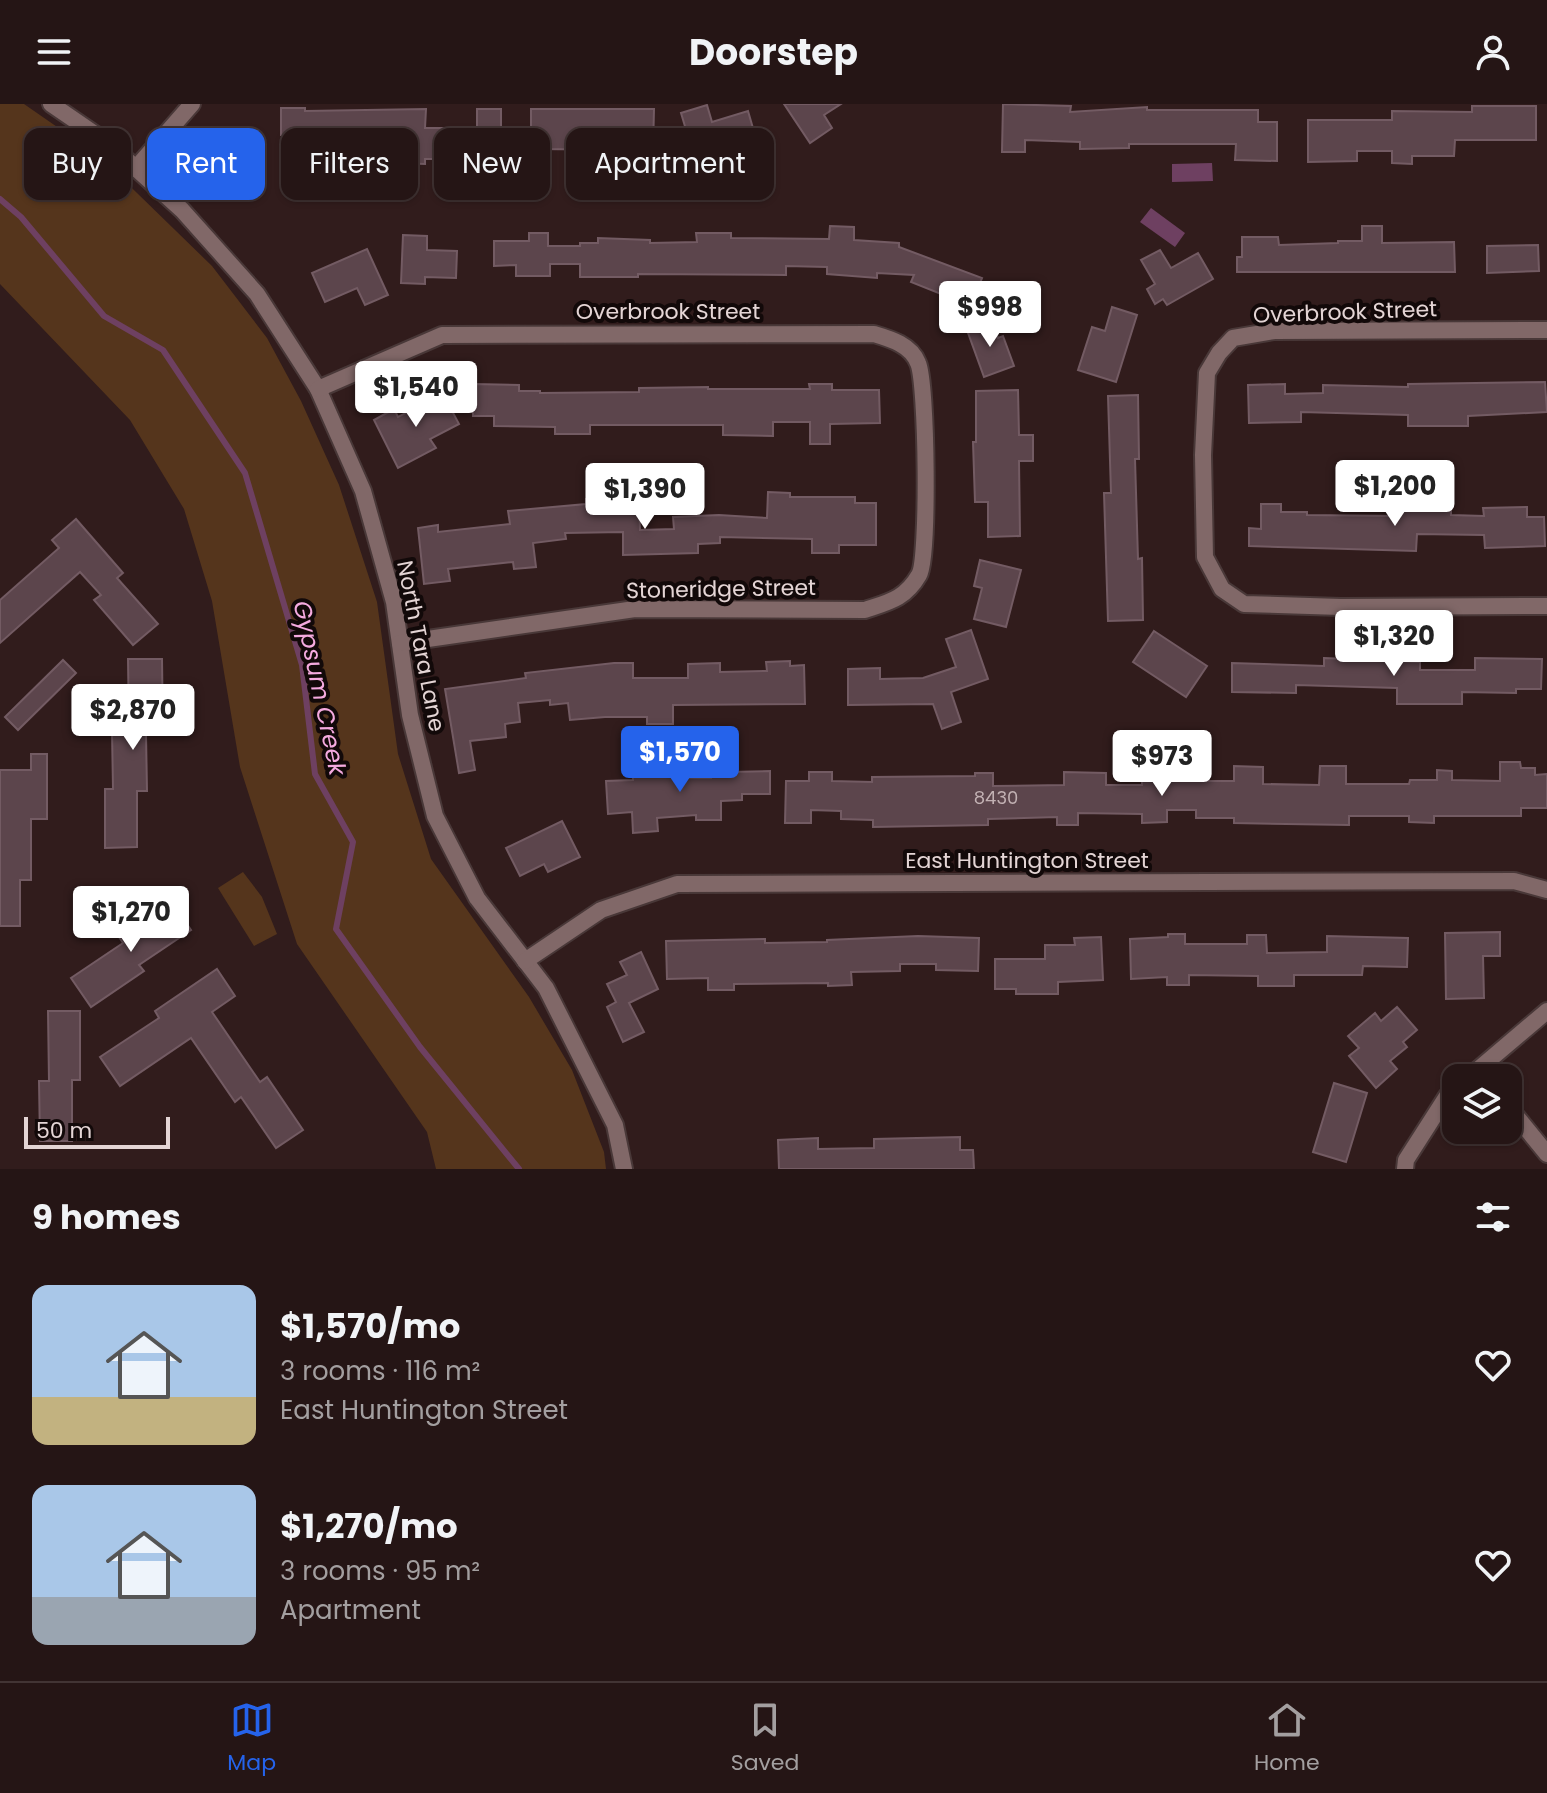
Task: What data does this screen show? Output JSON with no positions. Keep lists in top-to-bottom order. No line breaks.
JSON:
{"streets":{"street":["Overbrook Street","Stoneridge Street","North Tara Lane","East Huntington Street"]},"crossings":[["Overbrook Street","Stoneridge Street"],["Overbrook Street","North Tara Lane"],["Stoneridge Street","North Tara Lane"],["North Tara Lane","East Huntington Street"]],"water":["Gypsum Creek"],"house_numbers":["8430"],"scale_bar":"50 m","page":{"header":"Doorstep","chip":["Buy","Rent","Filters","New","Apartment"],"price":["$998","$1,540","$1,200","$1,390","$1,320","$2,870","$1,570","$973","$1,270"],"scale":"50 m","heading":"9 homes","list":[{"name":"$1,570/mo","note":"3 rooms · 116 m² · East Huntington Street"},{"name":"$1,270/mo","note":"3 rooms · 95 m² · Apartment"}],"tabs":["Map","Saved","Home"]}}
